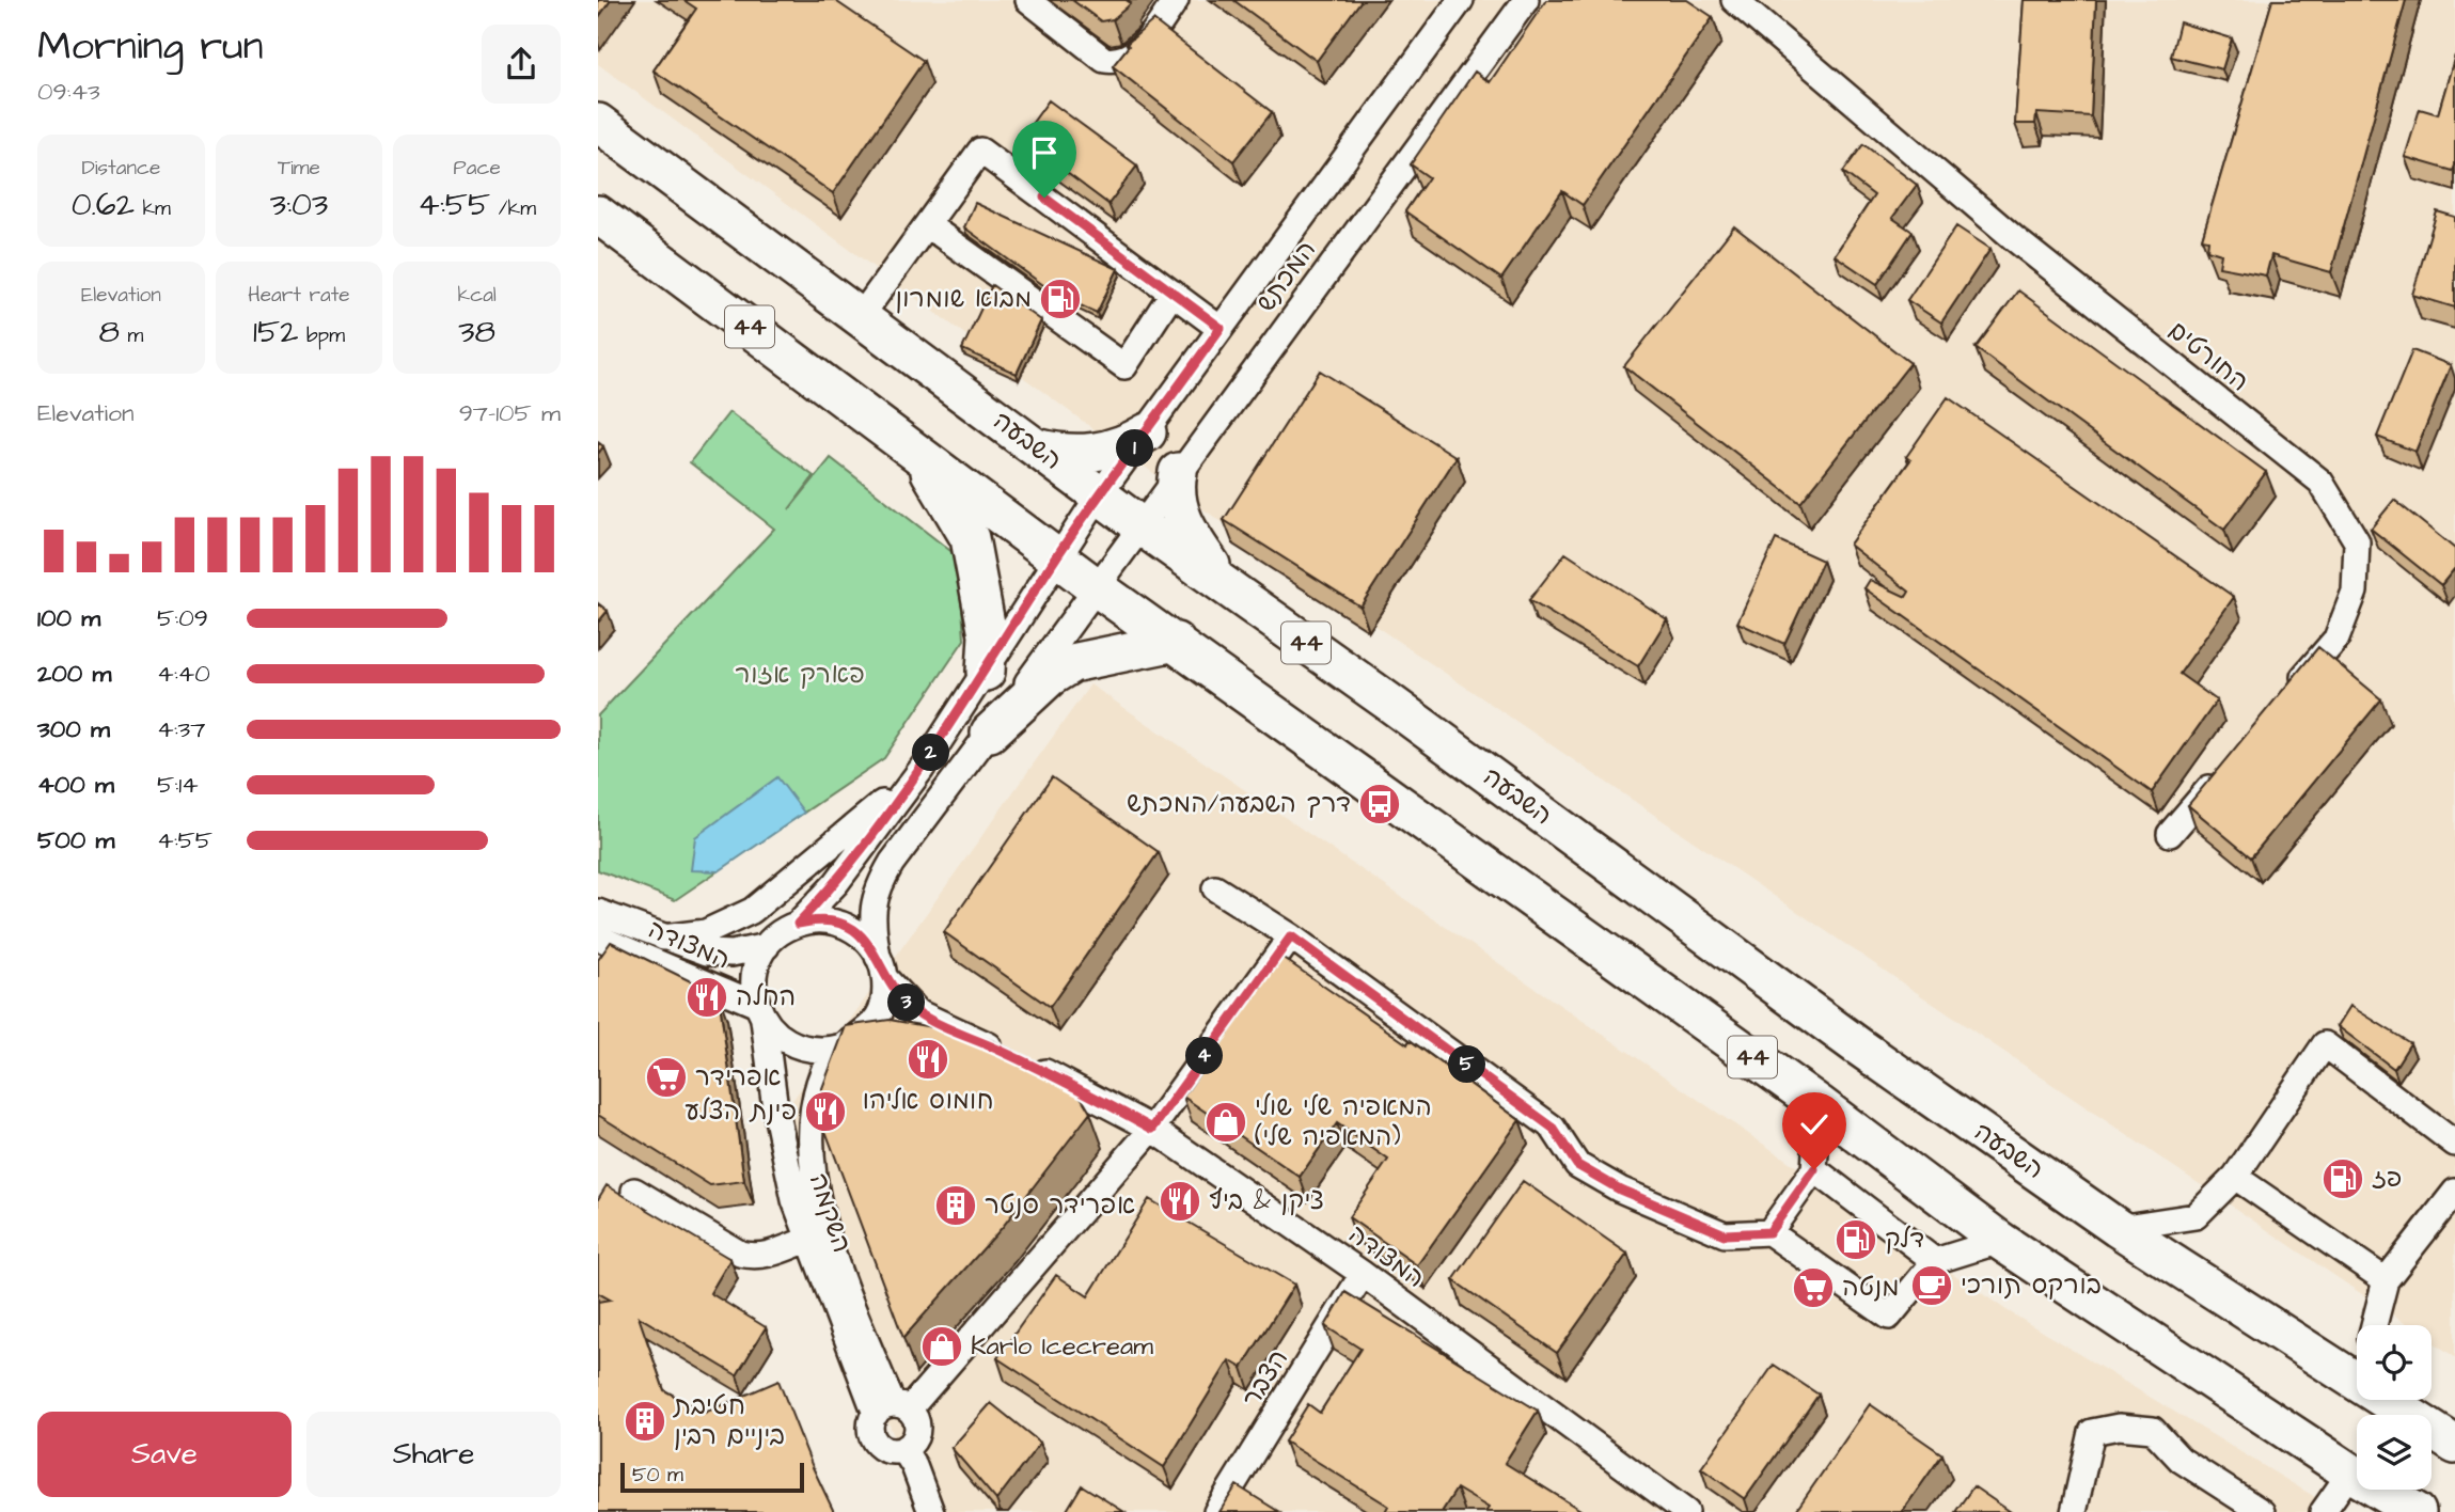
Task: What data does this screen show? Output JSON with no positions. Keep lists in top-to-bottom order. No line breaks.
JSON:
{"streets":{"highway":["44","השבעה"],"street":["המכתש","החורטים","המצודה","השקמה","הצבר"]},"crossings":[["המכתש","44"],["המכתש","השבעה"],["המכתש","המצודה"],["המכתש","השקמה"],["המצודה","השקמה"],["המצודה","הצבר"]],"parks":["פארק אזור"],"places":{"fuel station":["מבוא שומרון","פז","דלק"],"bus stop":["דרך השבעה/המכתש"],"restaurant":["החלה","חומוס אליהו","פינת הצלע","ציקן & ביף"],"supermarket":["אפרידר","מנטה"],"shop":["המאפיה שלי שולי (המאפיה שלי)","Karlo Icecream"],"building":["אפרידר סנטר","חטיבת ביניים רבין"],"cafe":["בורקס תורכי"]},"scale_bar":"50 m","page":{"heading":["Morning run","09:43"],"stats":[["Distance","0.62 km"],["Time","3:03"],["Pace","4:55 /km"],["Elevation","8 m"],["Heart rate","152 bpm"],["kcal","38"]],"chart":["Elevation","97–105 m"],"pins":["1","2","3","4","5"],"list":[{"name":"100 m","note":"5:09"},{"name":"200 m","note":"4:40"},{"name":"300 m","note":"4:37"},{"name":"400 m","note":"5:14"},{"name":"500 m","note":"4:55"}],"buttons":["Save","Share"],"scale":"50 m"}}
